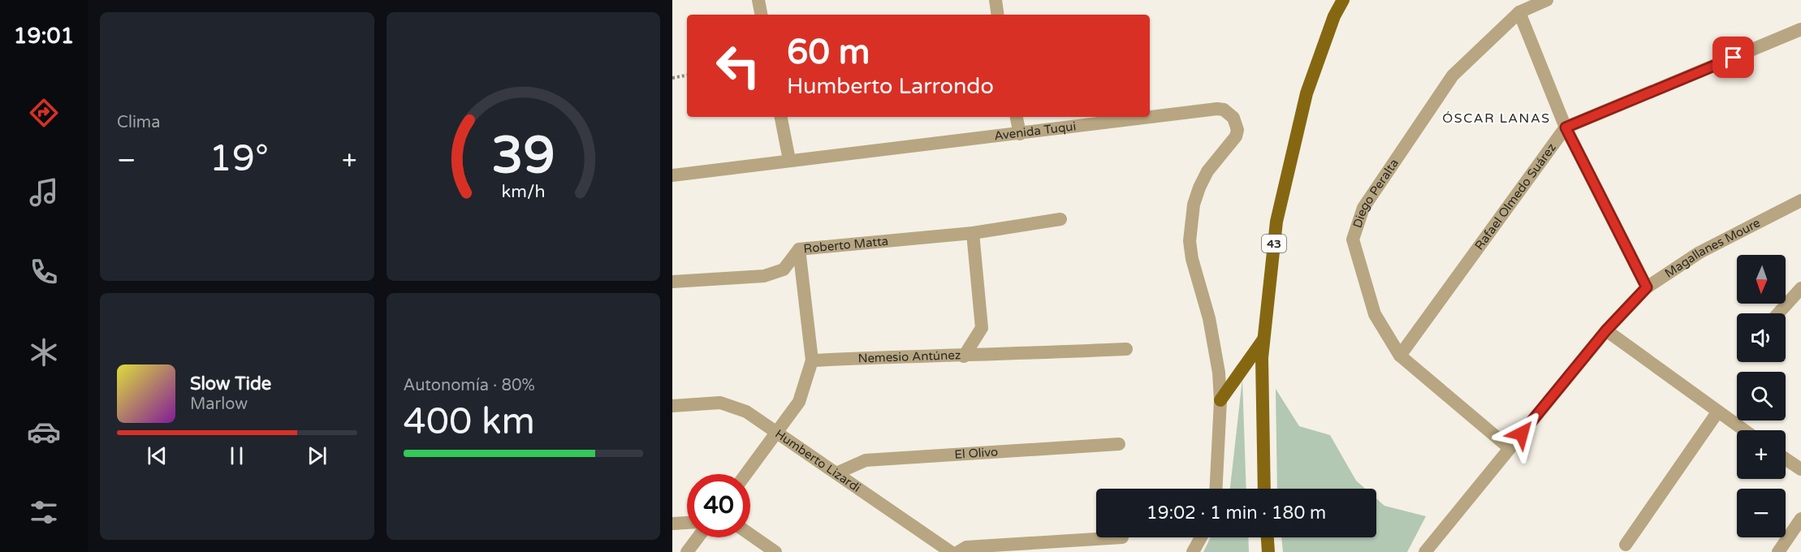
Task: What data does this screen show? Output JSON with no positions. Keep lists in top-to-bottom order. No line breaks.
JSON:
{"streets":{"main road":["43"],"street":["Avenida Tuqui","Diego Peralta","Rafael Olmedo Suárez","Roberto Matta","Magallanes Moure","Nemesio Antúnez","El Olivo","Humberto Lizardi"]},"crossings":[["Diego Peralta","Rafael Olmedo Suárez"],["Diego Peralta","Magallanes Moure"],["Roberto Matta","Nemesio Antúnez"],["El Olivo","Humberto Lizardi"]],"districts":["ÓSCAR LANAS"],"north":"bottom","page":{"tabs":"19:01","tile":["Clima",["Autonomía · 80%","400 km"]],"turn":["60 m","Humberto Larrondo"],"heat":["−","19°","+"],"map_buttons":["+","−"],"song":["Slow Tide","Marlow"],"limit":"40","trip":"19:02 · 1 min · 180 m","gauge":["39","km/h"]}}
